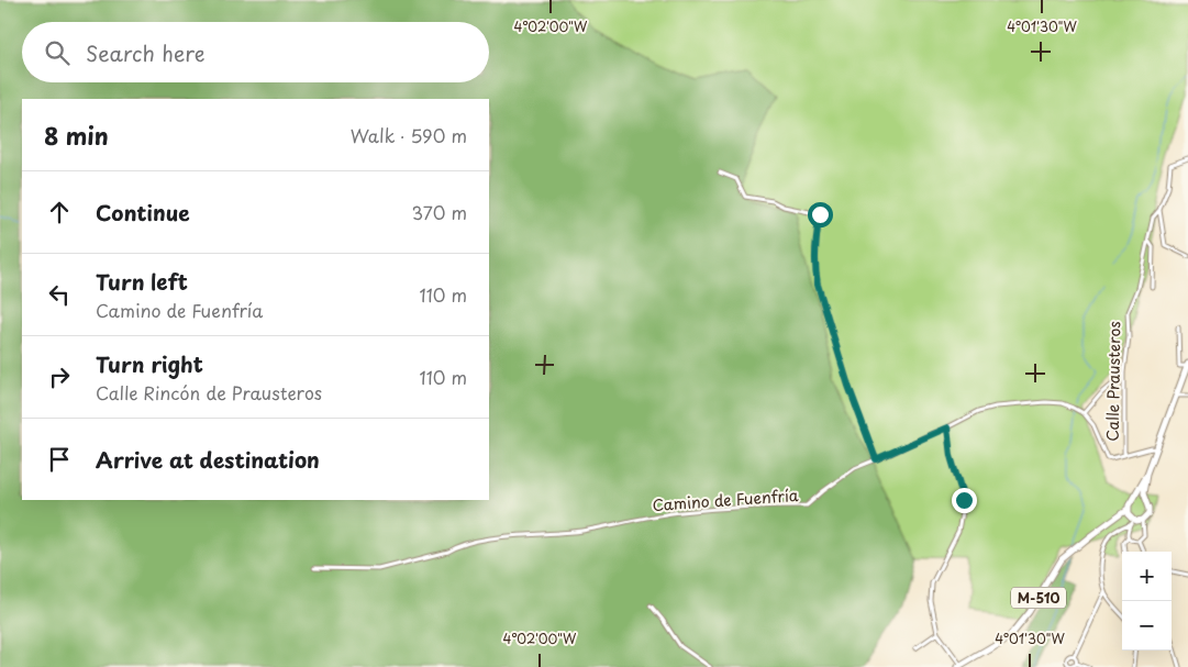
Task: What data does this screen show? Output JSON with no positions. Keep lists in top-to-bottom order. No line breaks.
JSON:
{"streets":{"main road":["M-510"],"street":["Calle Prausteros","Camino de Fuenfría"]},"page":{"search":"Search here","heading":["8 min","Walk · 590 m"],"list":[["Continue","370 m"],["Turn left","Camino de Fuenfría","110 m"],["Turn right","Calle Rincón de Prausteros","110 m"],"Arrive at destination"],"map_buttons":["+","−"]},"coordinates":["4°02'00\"W","4°01'30\"W"]}
